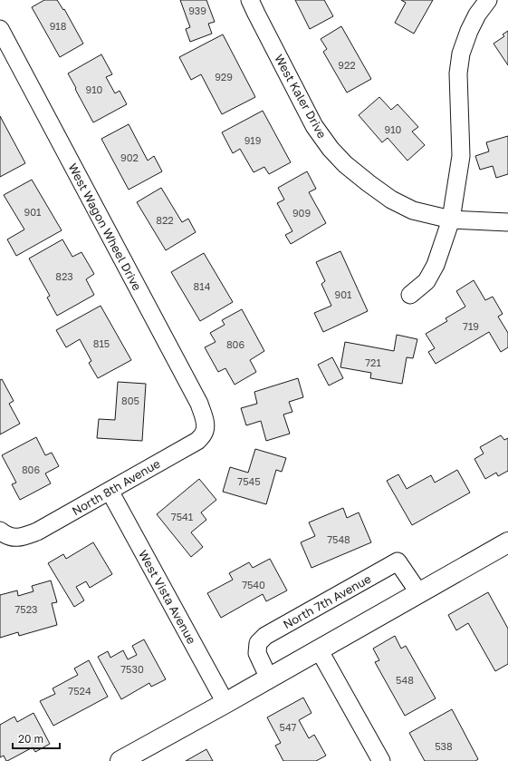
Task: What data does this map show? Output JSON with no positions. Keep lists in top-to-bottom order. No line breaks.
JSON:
{"streets":{"street":["West Kaler Drive","West Wagon Wheel Drive","North 8th Avenue","West Vista Avenue","North 7th Avenue"]},"crossings":[["West Wagon Wheel Drive","North 8th Avenue"],["North 8th Avenue","West Vista Avenue"]],"house_numbers":["939","918","922","929","910","910","919","902","901","909","822","823","814","901","719","815","806","721","805","806","7545","7541","7548","7540","7523","7530","548","7524","547","538"],"scale_bar":"20 m"}
